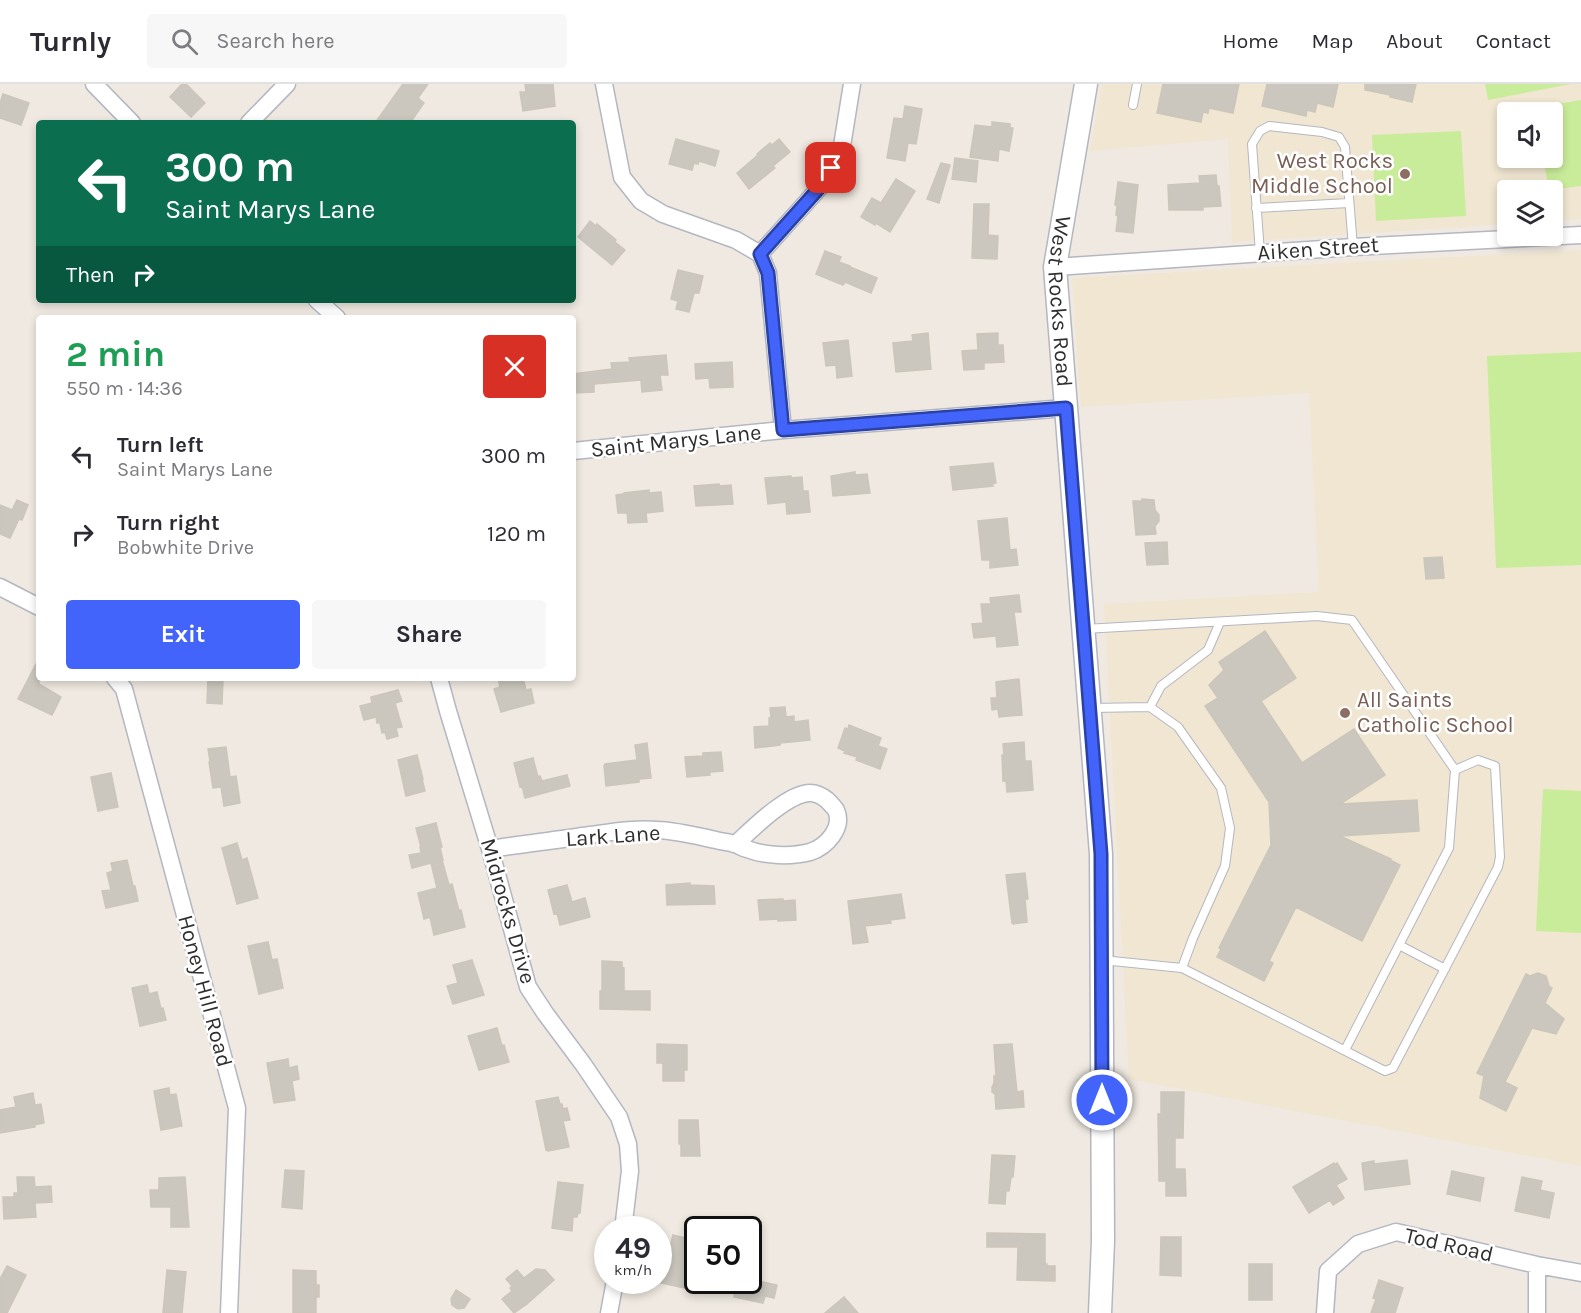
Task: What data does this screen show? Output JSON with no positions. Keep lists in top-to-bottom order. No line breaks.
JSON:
{"streets":{"main road":["West Rocks Road"],"street":["Aiken Street","Saint Marys Lane","Lark Lane","Midrocks Drive","Honey Hill Road","Tod Road"]},"crossings":[["Aiken Street","West Rocks Road"],["West Rocks Road","Saint Marys Lane"],["Lark Lane","Midrocks Drive"]],"places":["West Rocks Middle School","All Saints Catholic School"],"page":{"header":"Turnly","search":"Search here","nav":["Home","Map","About","Contact"],"turn":["300 m","Saint Marys Lane"],"then":"Then","heading":["2 min","550 m · 14:36"],"list":[{"name":"Turn left","note":"Saint Marys Lane","value":"300 m"},{"name":"Turn right","note":"Bobwhite Drive","value":"120 m"}],"buttons":["Exit","Share"],"speed":"49 km/h","limit":"50"}}
